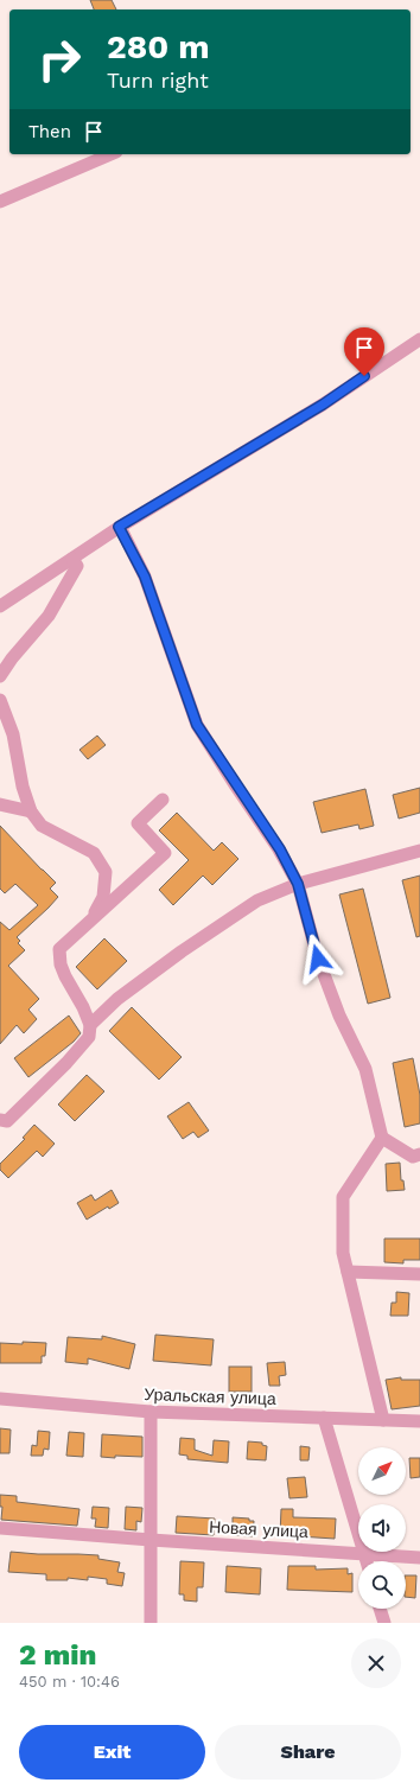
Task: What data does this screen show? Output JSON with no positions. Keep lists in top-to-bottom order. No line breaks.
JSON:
{"streets":{"street":["Уральская улица","Новая улица"]},"north":"top right","page":{"turn":["280 m","Turn right"],"then":"Then","heading":["2 min","450 m · 10:46"],"buttons":["Exit","Share"]}}
